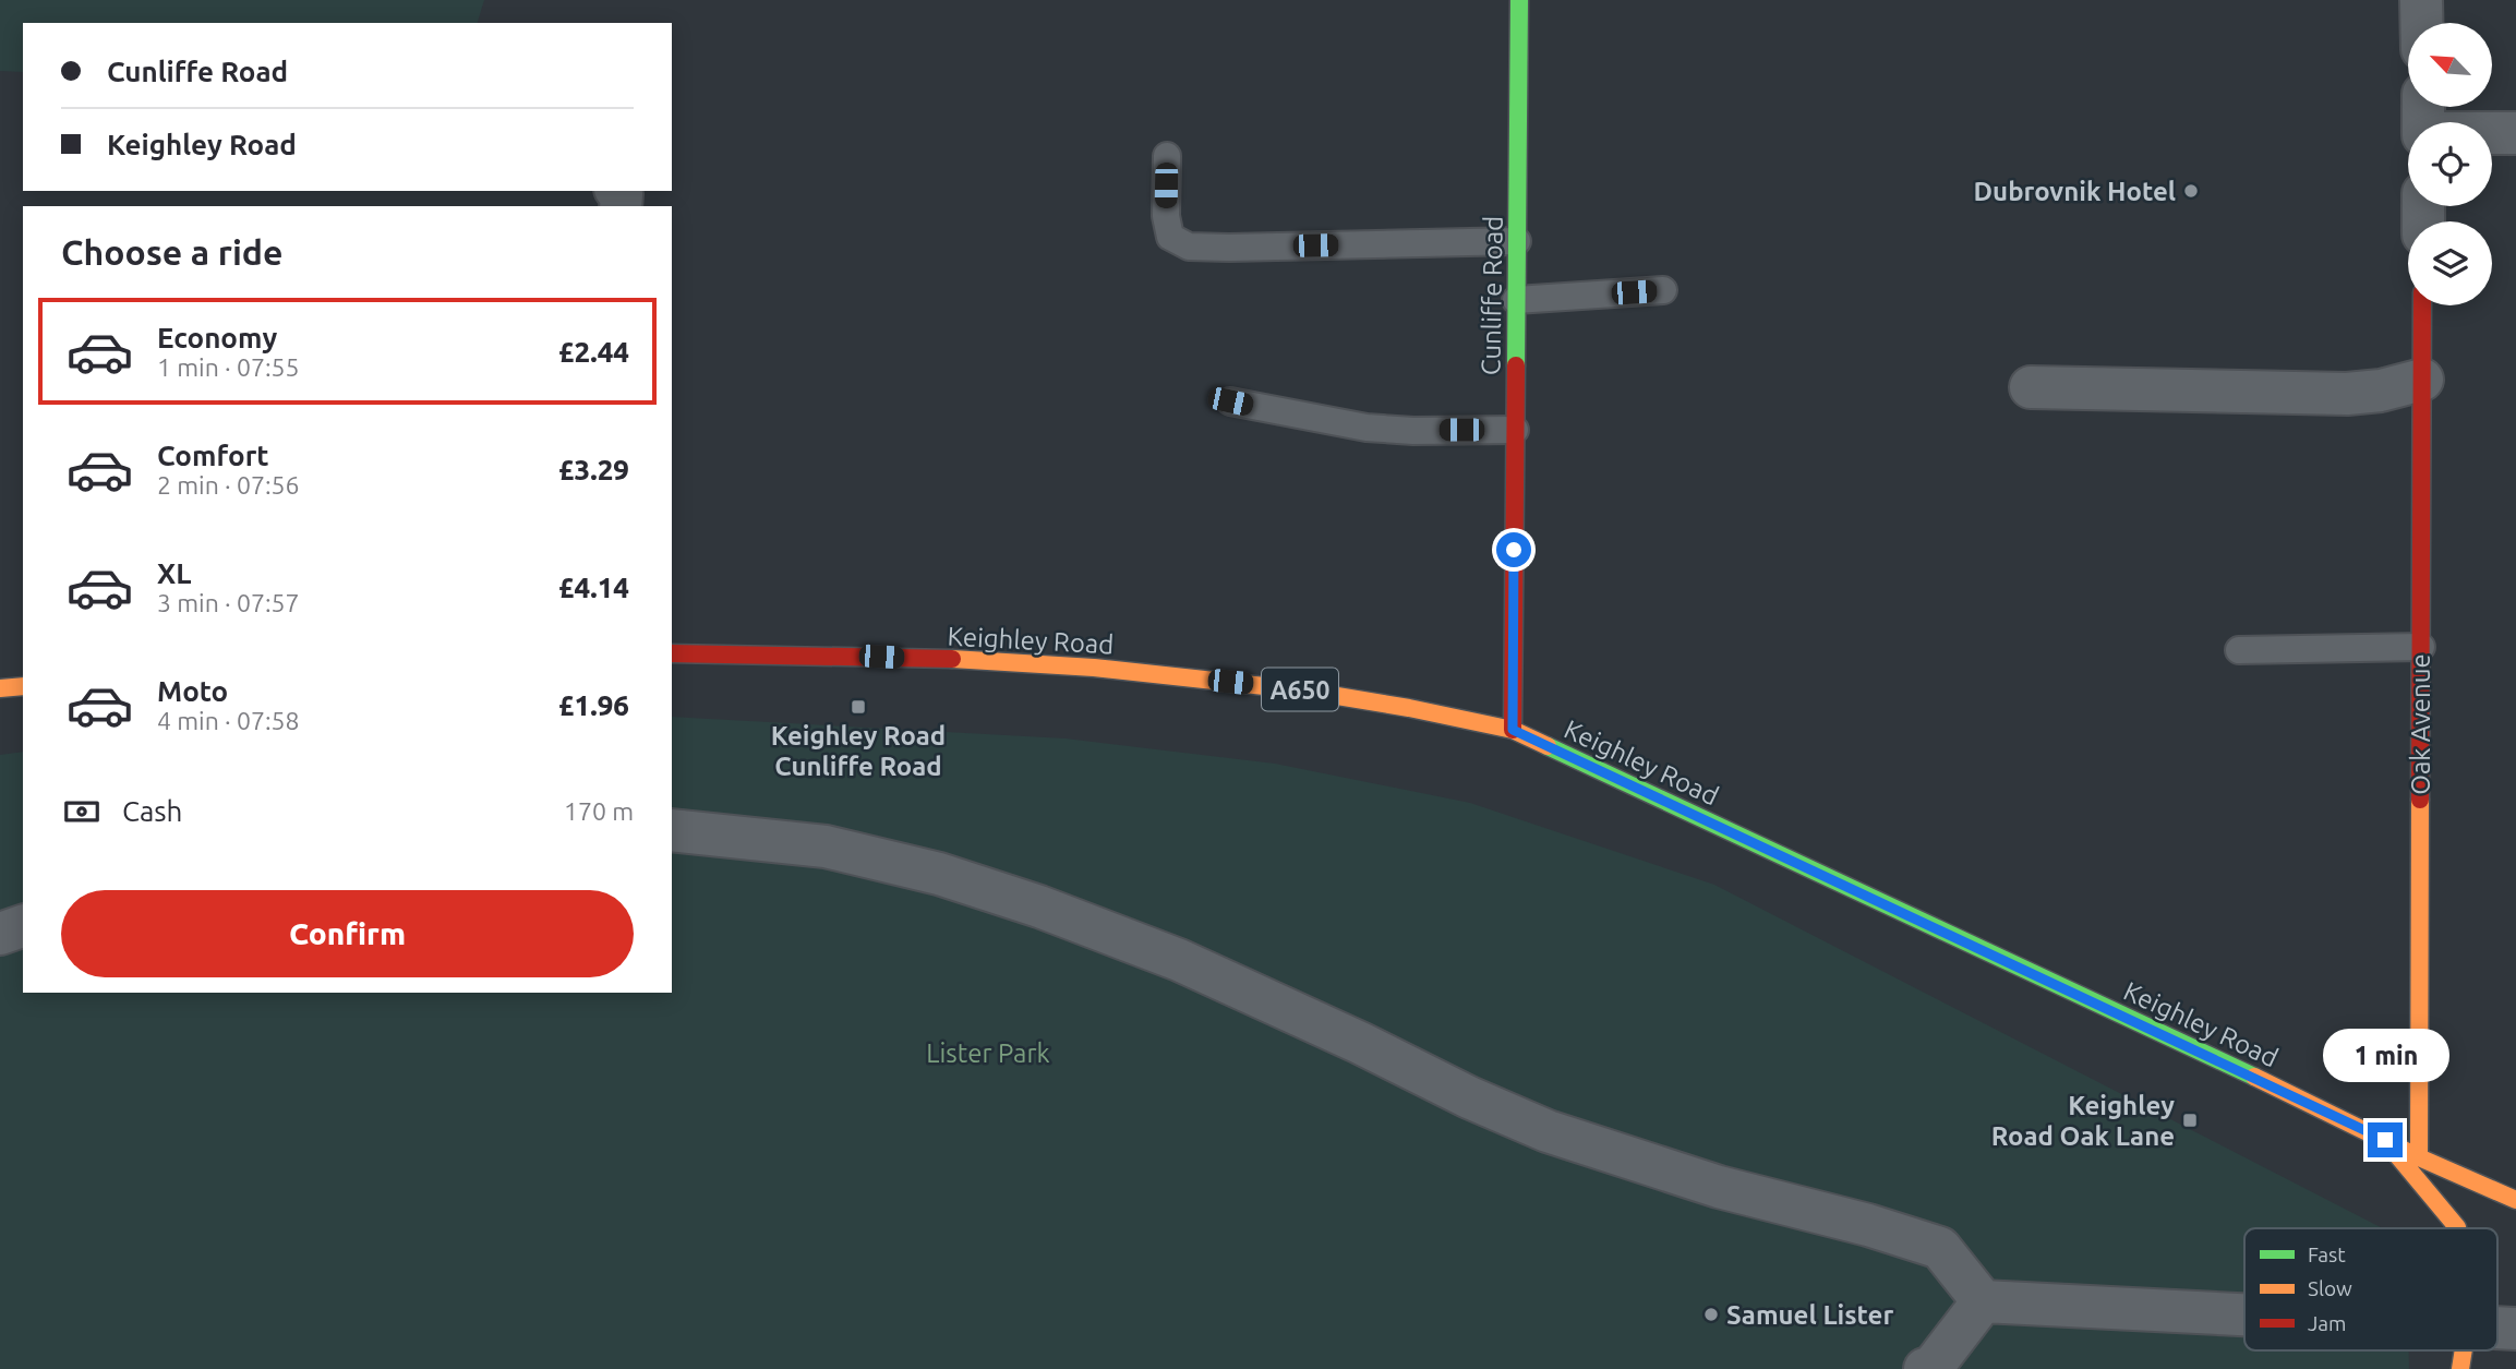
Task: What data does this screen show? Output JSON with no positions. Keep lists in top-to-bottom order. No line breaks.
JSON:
{"streets":{"main road":["Cunliffe Road","Keighley Road","A650","Oak Avenue"]},"crossings":[["Cunliffe Road","Keighley Road"],["Keighley Road","Oak Avenue"]],"parks":["Lister Park"],"places":{"other":["Dubrovnik Hotel","Samuel Lister"],"transit":["Keighley Road Cunliffe Road","Keighley Road Oak Lane"]},"legend":["Fast","Slow","Jam"],"north":"top left","page":{"banner":["Cunliffe Road","Keighley Road"],"heading":"Choose a ride","list":[{"name":"Economy","note":"1 min · 07:55","value":"£2.44"},{"name":"Comfort","note":"2 min · 07:56","value":"£3.29"},{"name":"XL","note":"3 min · 07:57","value":"£4.14"},{"name":"Moto","note":"4 min · 07:58","value":"£1.96"}],"pay":["Cash","170 m"],"buttons":"Confirm","bubble":"1 min"}}
